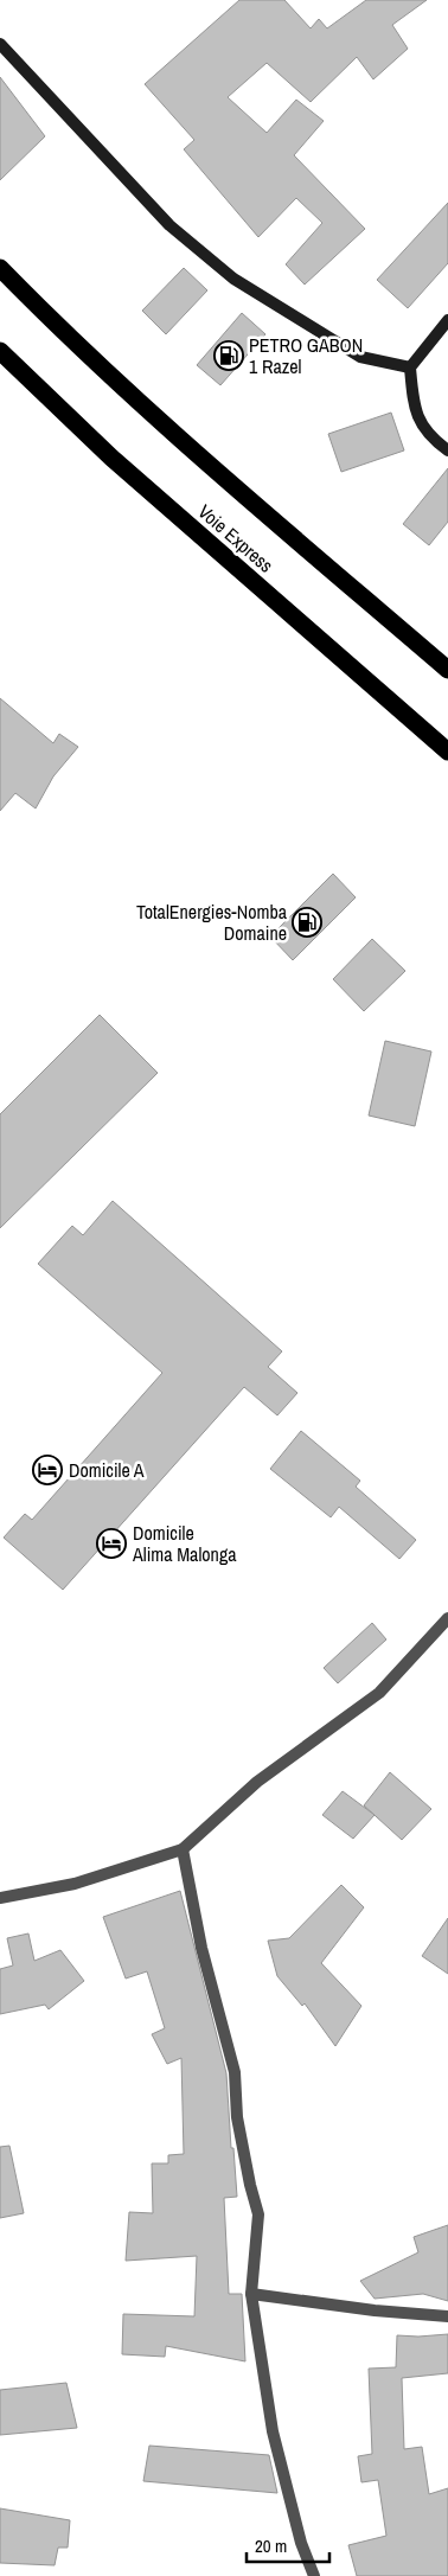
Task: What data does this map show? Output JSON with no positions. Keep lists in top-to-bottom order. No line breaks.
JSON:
{"streets":{"highway":["Voie Express"]},"places":{"fuel station":["PETRO GABON 1 Razel","TotalEnergies-Nomba Domaine"],"hotel":["Domicile A","Domicile Alima Malonga"]},"scale_bar":"20 m"}
